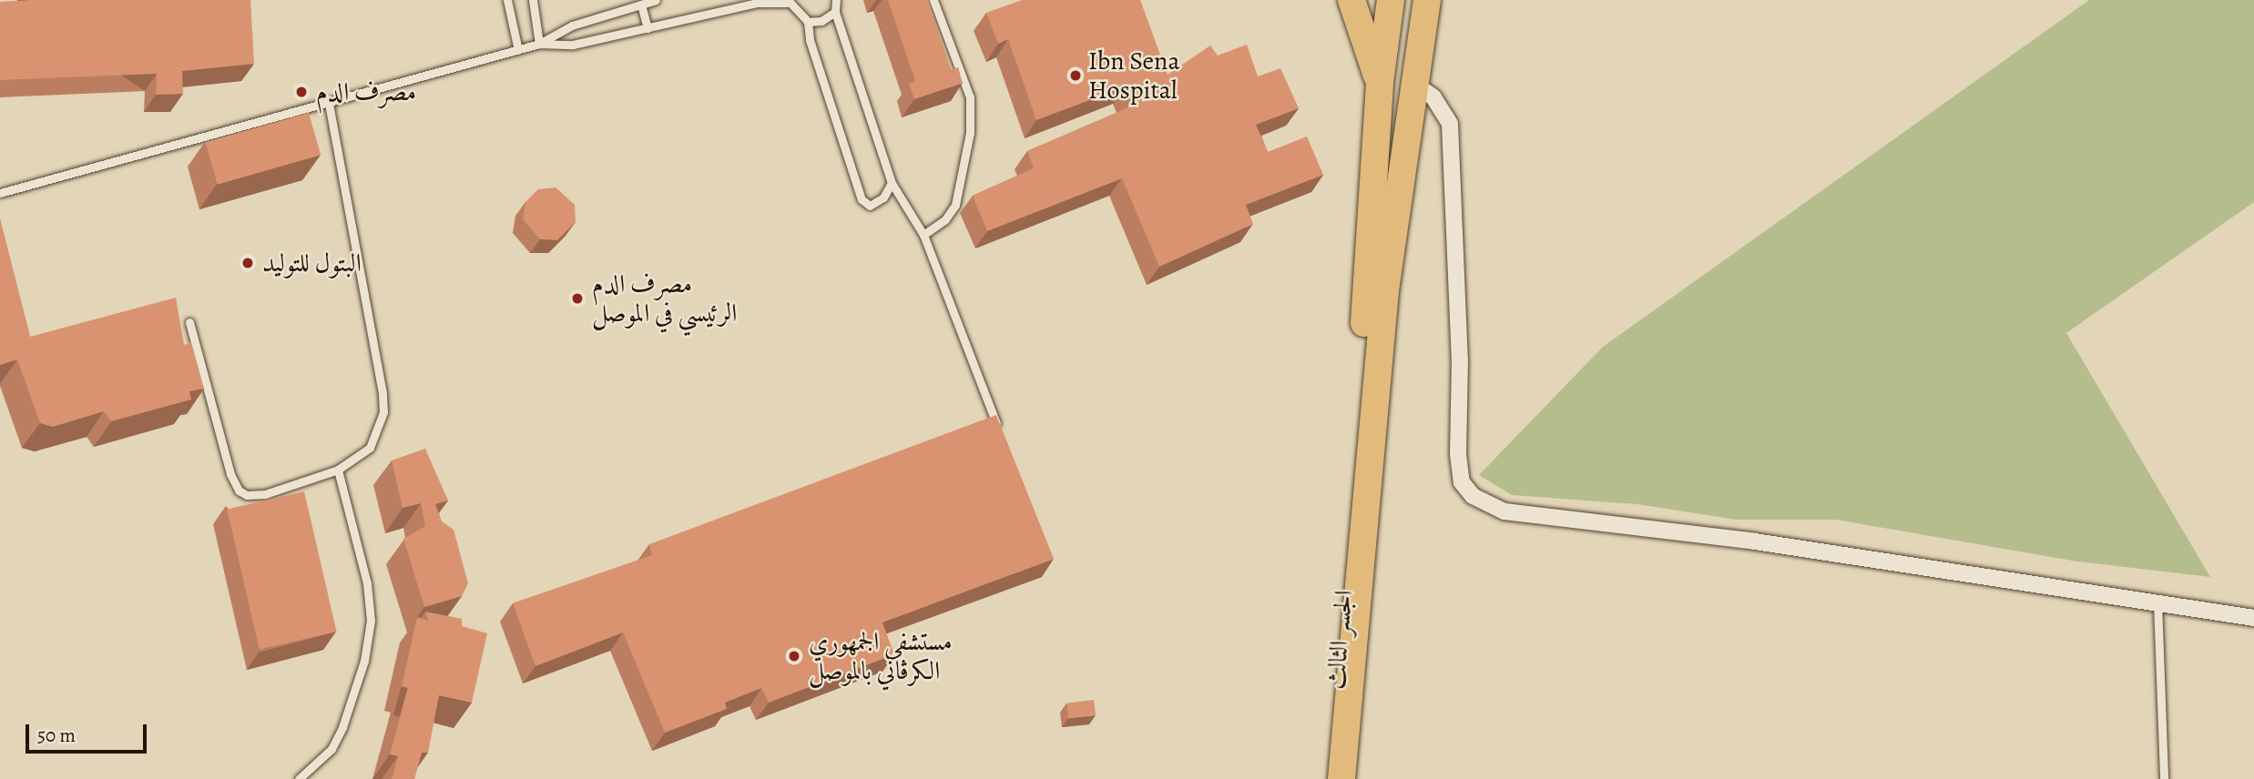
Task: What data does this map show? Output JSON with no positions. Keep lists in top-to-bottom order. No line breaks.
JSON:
{"streets":{"highway":["الجسر الثالث"]},"places":["Ibn Sena Hospital","مصرف الدم","البتول للتوليد","مصرف الدم الرئيسي في الموصل","مستشفى الجمهوري الكرڤاني بالموصل"],"scale_bar":"50 m"}
